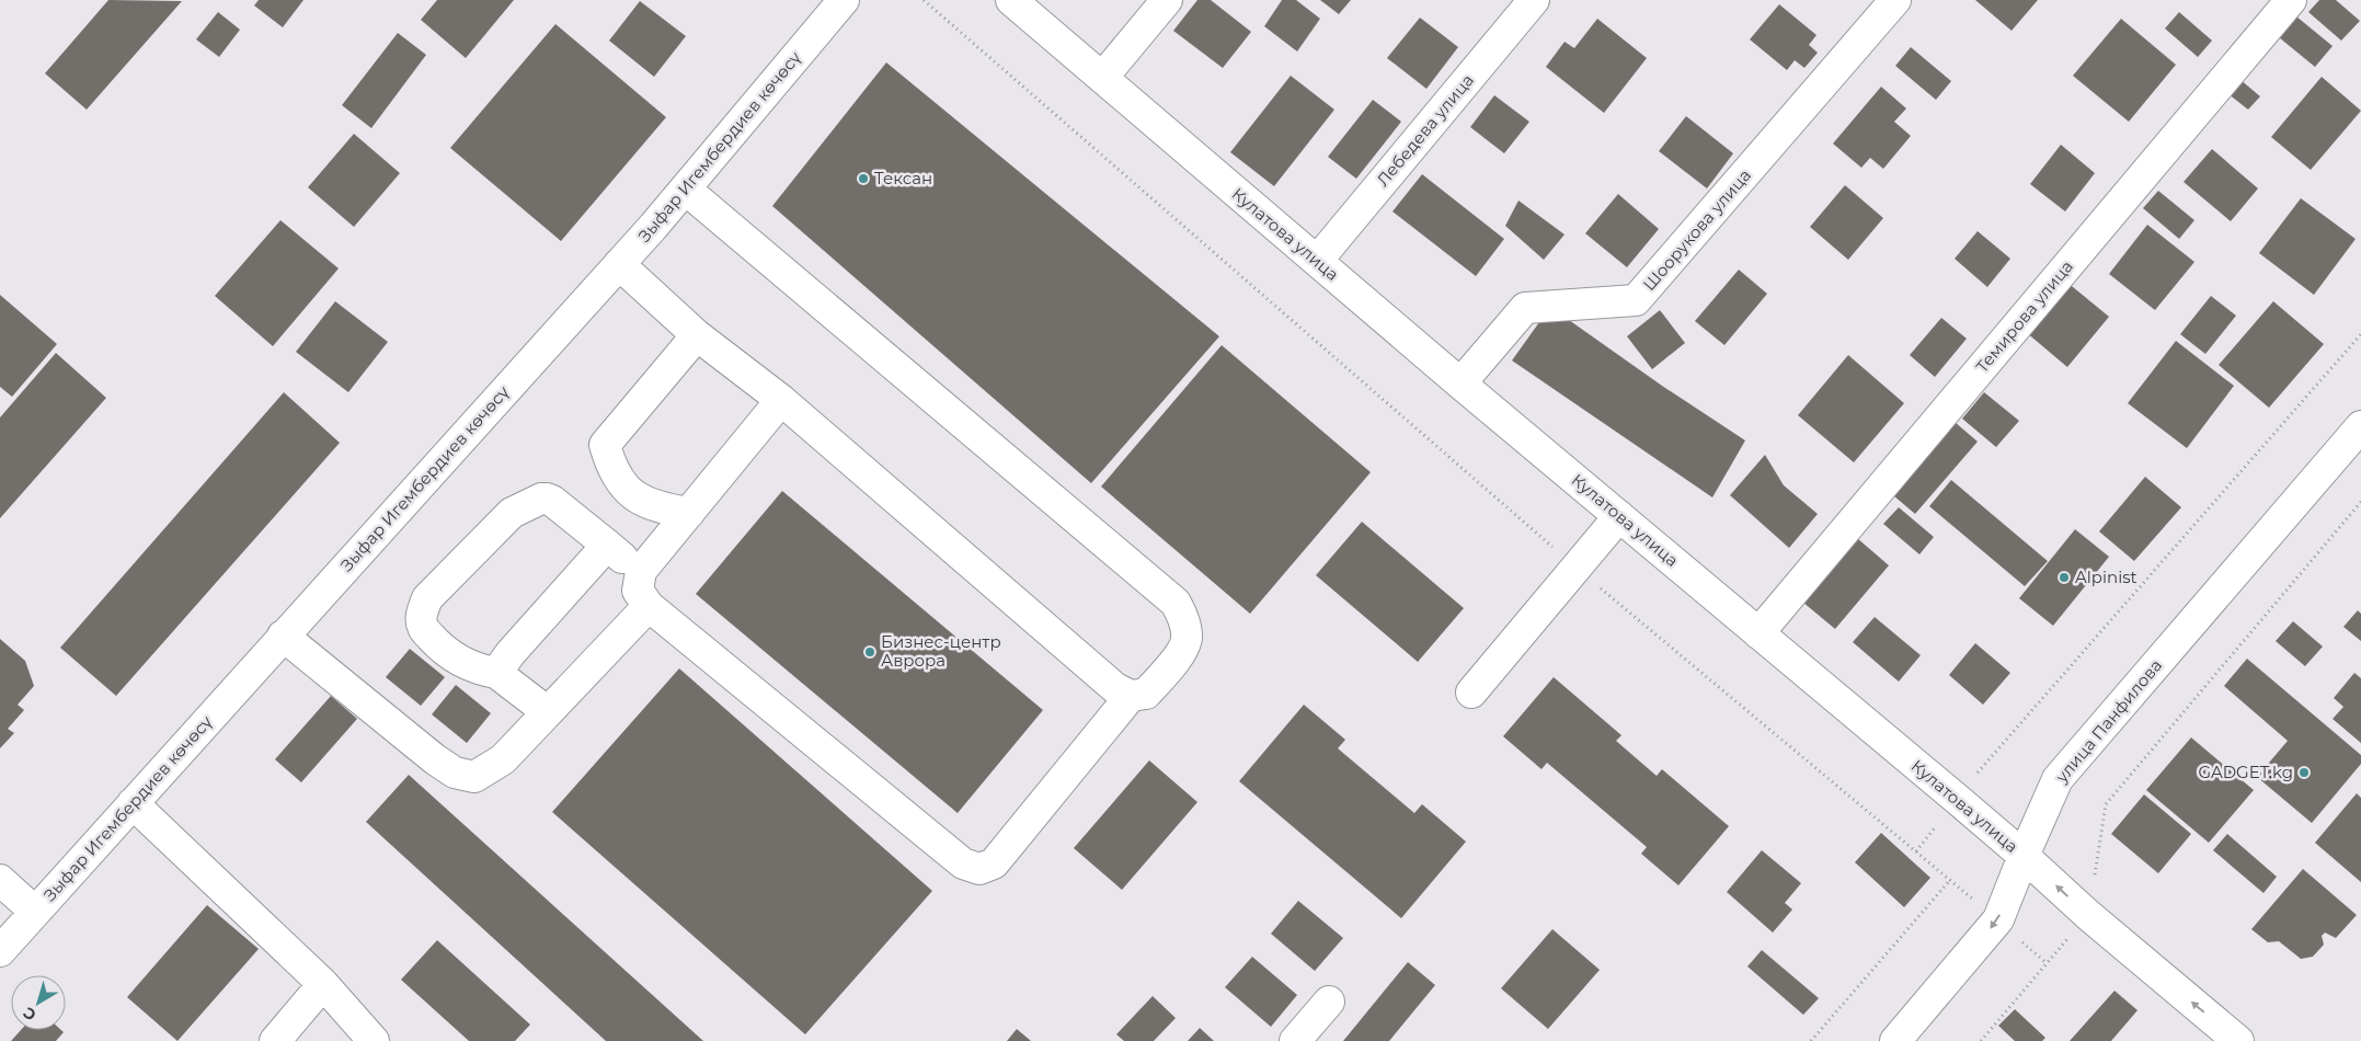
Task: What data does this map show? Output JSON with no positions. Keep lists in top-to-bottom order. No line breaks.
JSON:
{"streets":{"street":["Лебедева улица","Зыфар Игембердиев көчөсү","Шоорукова улица","Кулатова улица","Темирова улица","улица Панфилова"]},"crossings":[["Лебедева улица","Кулатова улица"],["Шоорукова улица","Кулатова улица"],["Кулатова улица","Темирова улица"],["Кулатова улица","улица Панфилова"]],"places":["Тексан","Alpinist","Бизнес-центр Аврора","GADGET.kg"],"north":"bottom left"}
